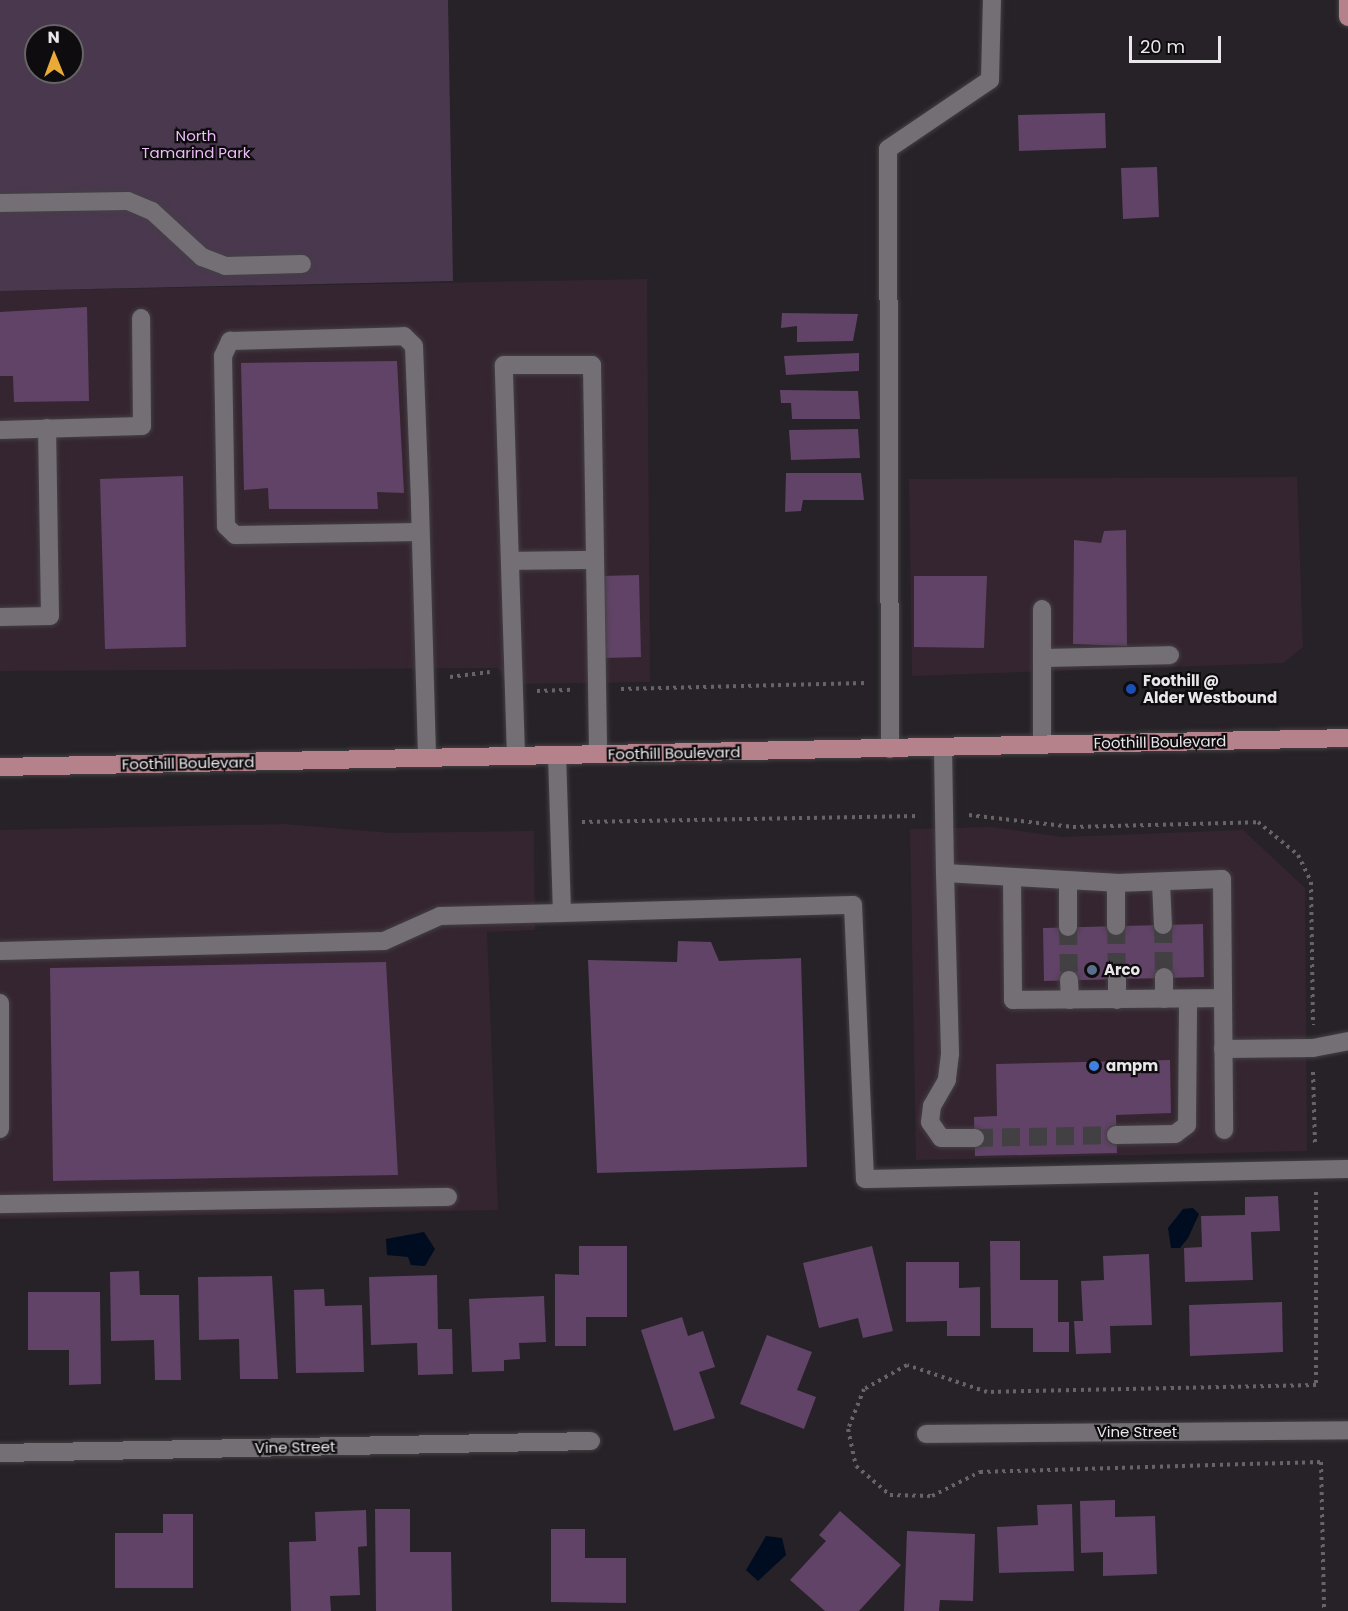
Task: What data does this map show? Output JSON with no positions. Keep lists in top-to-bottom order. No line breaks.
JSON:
{"streets":{"main road":["Foothill Boulevard"],"street":["Vine Street"]},"parks":["North Tamarind Park"],"places":["Foothill @ Alder Westbound","Arco","ampm"],"scale_bar":"20 m","north":"top"}
